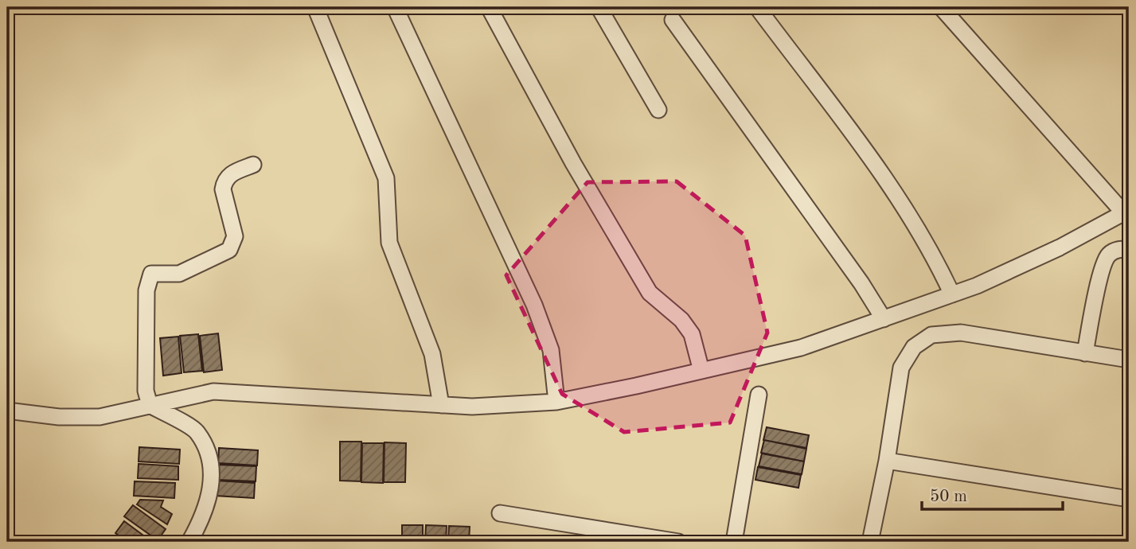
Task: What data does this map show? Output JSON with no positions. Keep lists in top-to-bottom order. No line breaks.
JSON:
{"scale_bar":"50 m"}
